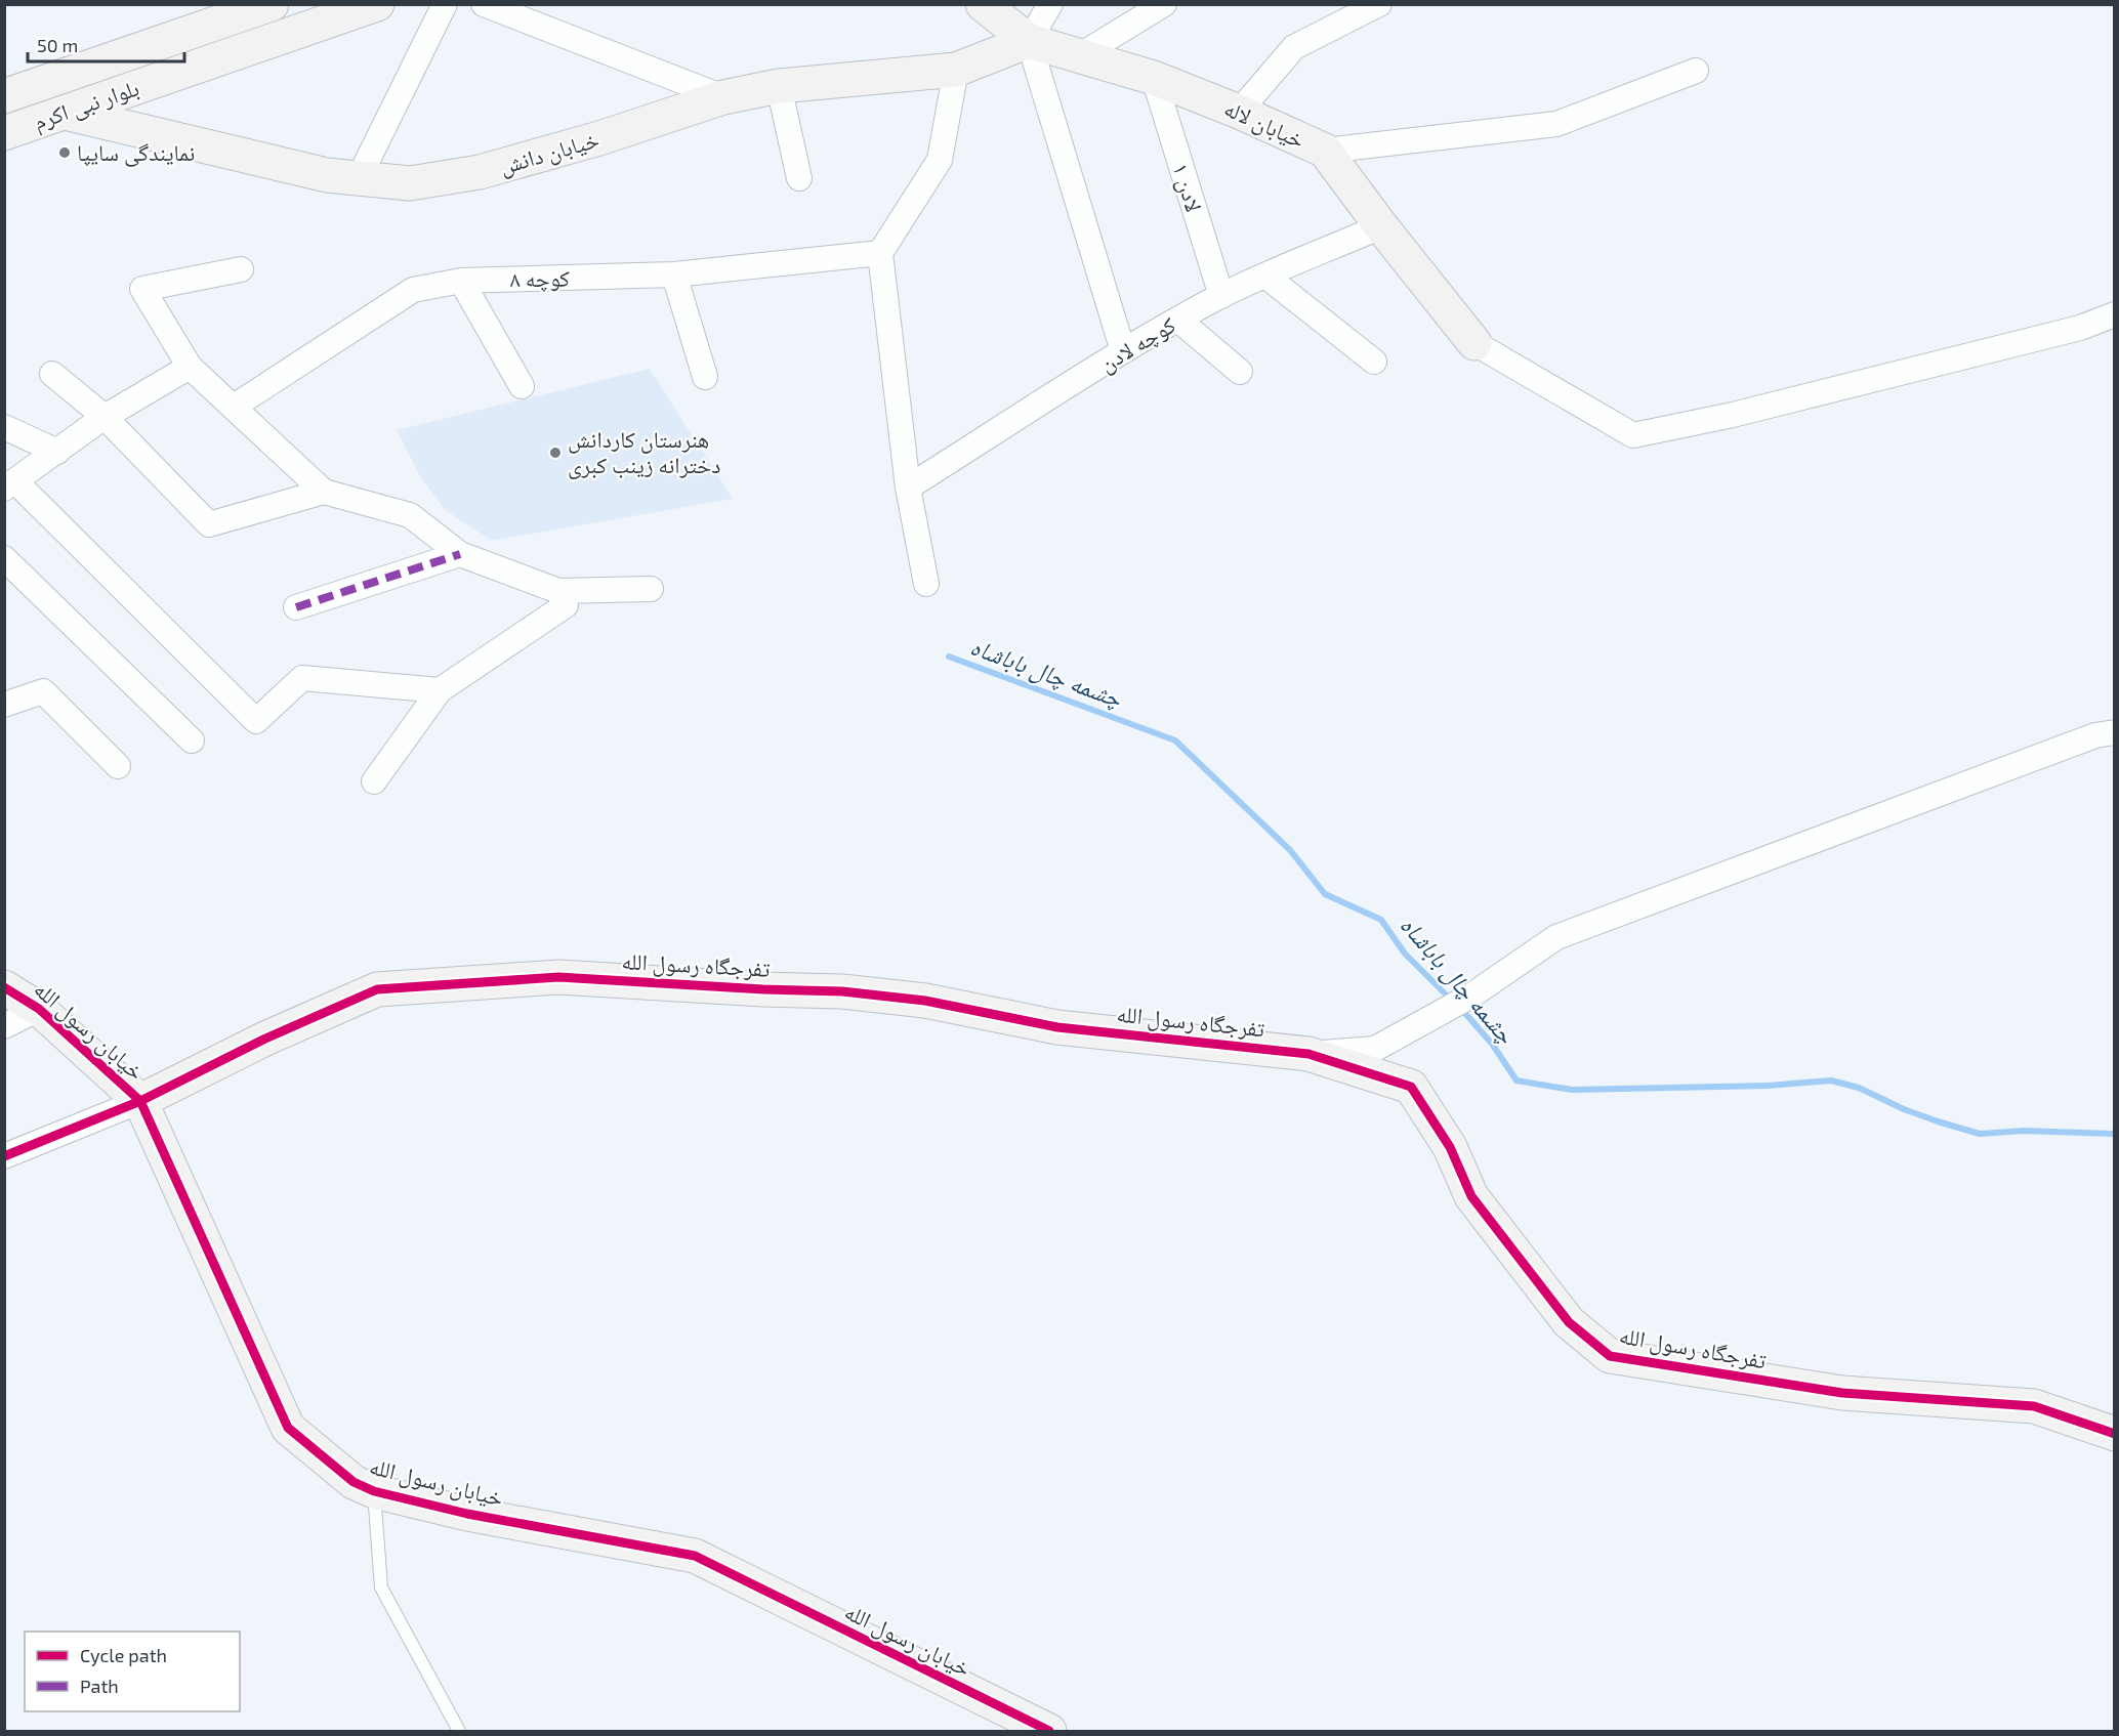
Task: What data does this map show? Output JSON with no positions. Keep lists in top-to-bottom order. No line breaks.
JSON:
{"streets":{"street":["بلوار نبی اکرم","خیابان لاله","خیابان دانش","لادن ۱","کوچه ۸","کوچه لادن","تفرجگاه رسول الله","خیابان رسول الله"]},"crossings":[["بلوار نبی اکرم","خیابان دانش"],["خیابان لاله","خیابان دانش"],["خیابان لاله","لادن ۱"],["خیابان لاله","کوچه لادن"],["لادن ۱","کوچه لادن"],["تفرجگاه رسول الله","خیابان رسول الله"]],"water":["چشمه چال باباشاه"],"places":["نمایندگی سایپا","هنرستان کاردانش دخترانه زینب کبری"],"legend":["Cycle path","Path"],"scale_bar":"50 m"}
